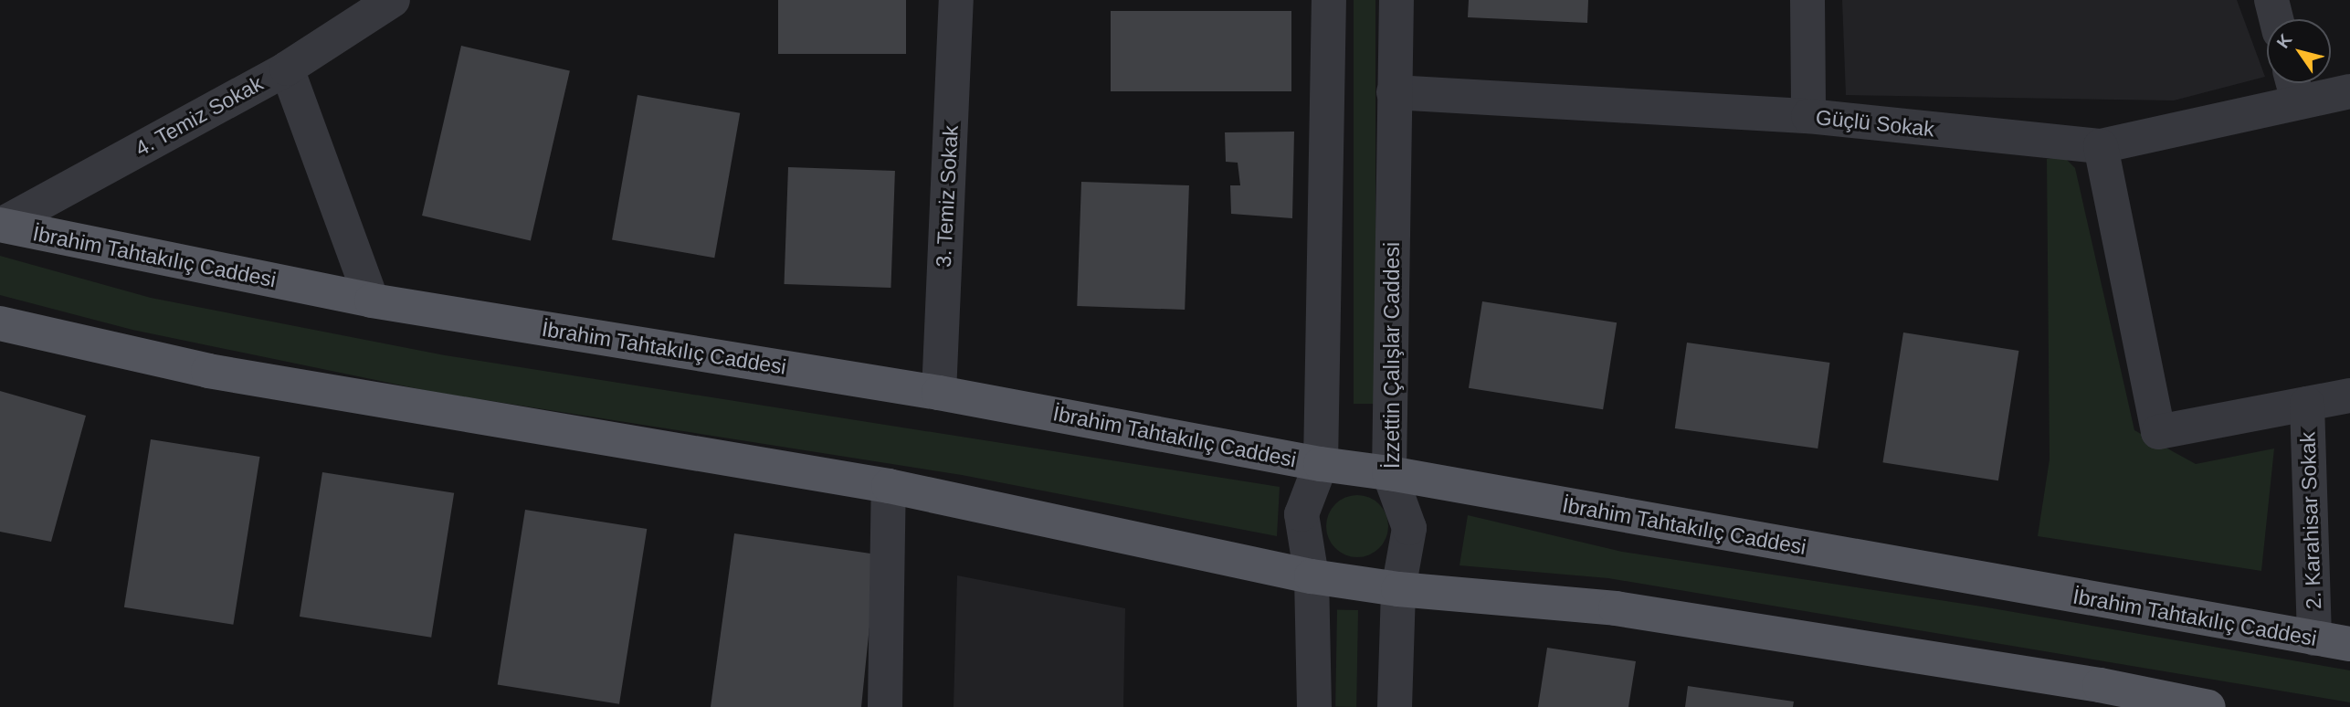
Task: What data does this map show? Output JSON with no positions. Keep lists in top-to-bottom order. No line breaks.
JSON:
{"streets":{"main road":["İbrahim Tahtakılıç Caddesi"],"street":["4. Temiz Sokak","Güçlü Sokak","3. Temiz Sokak","İzzettin Çalışlar Caddesi","2. Karahisar Sokak"]},"crossings":[["4. Temiz Sokak","İbrahim Tahtakılıç Caddesi"],["Güçlü Sokak","İzzettin Çalışlar Caddesi"],["3. Temiz Sokak","İbrahim Tahtakılıç Caddesi"],["İbrahim Tahtakılıç Caddesi","İzzettin Çalışlar Caddesi"],["İbrahim Tahtakılıç Caddesi","2. Karahisar Sokak"]],"north":"top left"}
